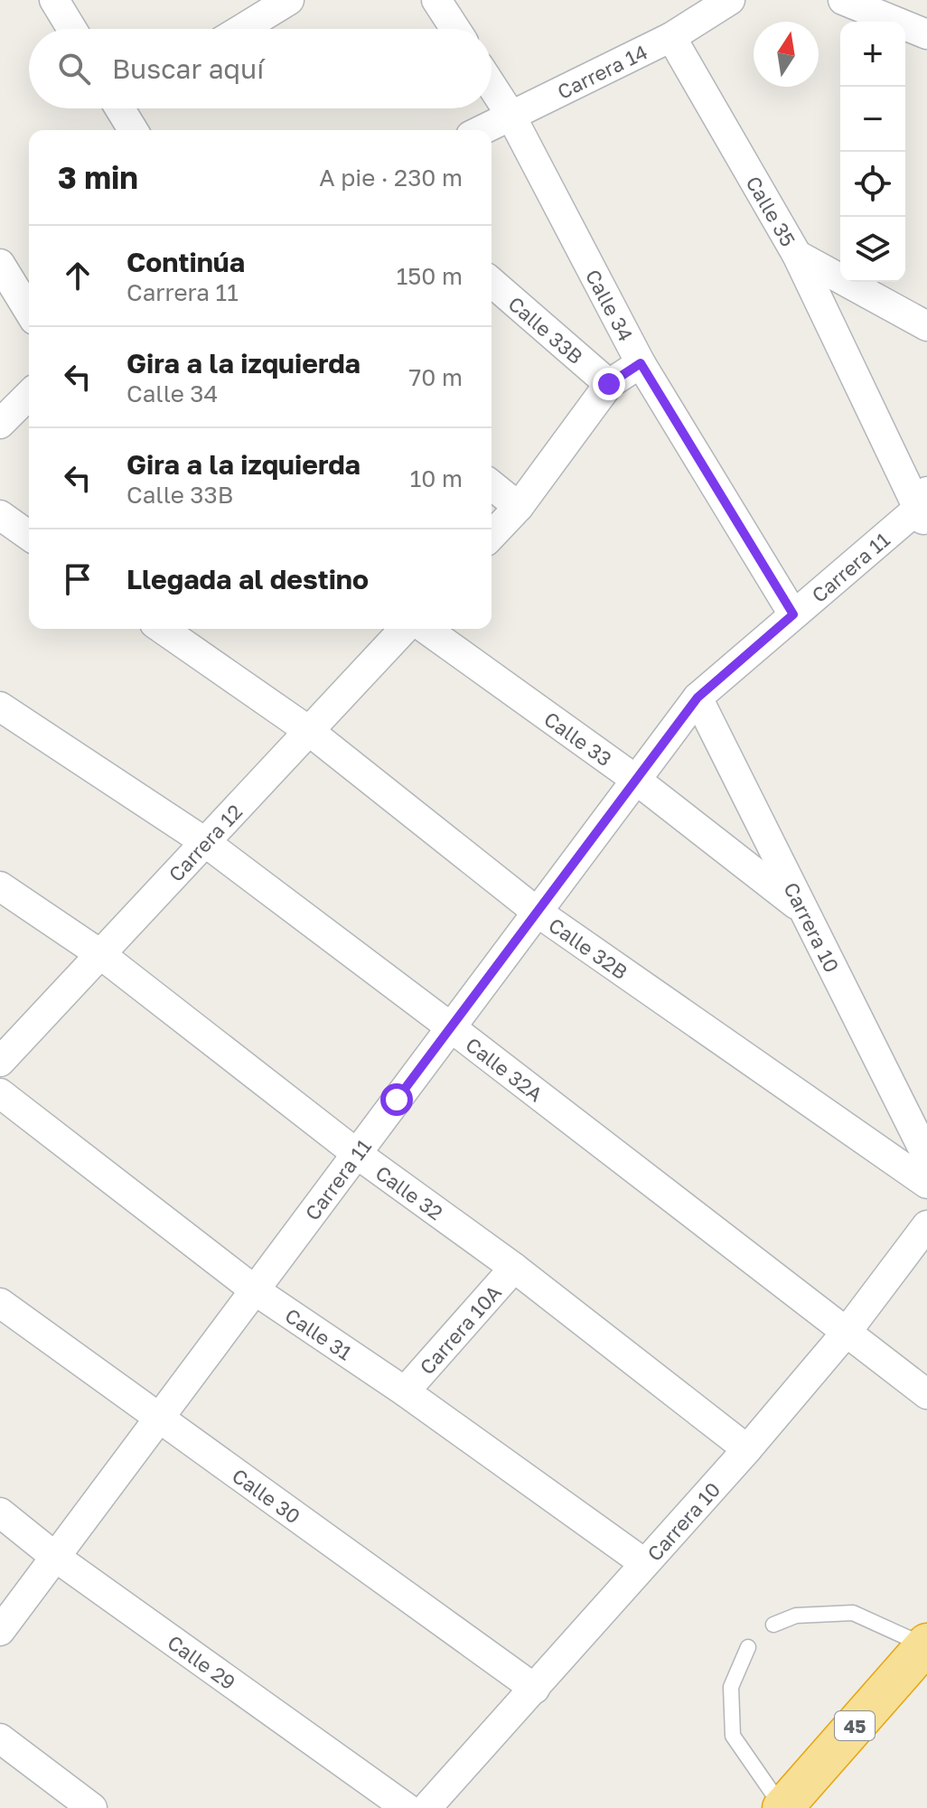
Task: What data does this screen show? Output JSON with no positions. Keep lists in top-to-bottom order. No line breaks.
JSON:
{"streets":{"highway":["45"],"street":["Carrera 14","Calle 35","Calle 34","Calle 33B","Carrera 11","Calle 33","Carrera 12","Carrera 10","Calle 32B","Calle 32A","Calle 32","Carrera 10A","Calle 31","Calle 30","Calle 29"]},"crossings":[["Carrera 14","Calle 35"],["Carrera 14","Calle 34"],["Calle 34","Carrera 11"],["Carrera 11","Calle 33"],["Carrera 11","Carrera 10"],["Carrera 11","Calle 32B"],["Carrera 11","Calle 32A"],["Carrera 11","Calle 32"],["Carrera 11","Calle 31"],["Carrera 11","Calle 30"],["Carrera 11","Calle 29"],["Calle 33","Carrera 10"],["Carrera 12","Calle 32B"],["Carrera 12","Calle 32A"],["Carrera 12","Calle 32"],["Carrera 10","Calle 32A"],["Carrera 10","Calle 32"],["Carrera 10","Calle 31"],["Carrera 10","Calle 30"],["Calle 32","Carrera 10A"],["Carrera 10A","Calle 31"]],"north":"top","page":{"map_buttons":["+","−"],"search":"Buscar aquí","heading":["3 min","A pie · 230 m"],"list":[["Continúa","Carrera 11","150 m"],["Gira a la izquierda","Calle 34","70 m"],["Gira a la izquierda","Calle 33B","10 m"],"Llegada al destino"]}}
